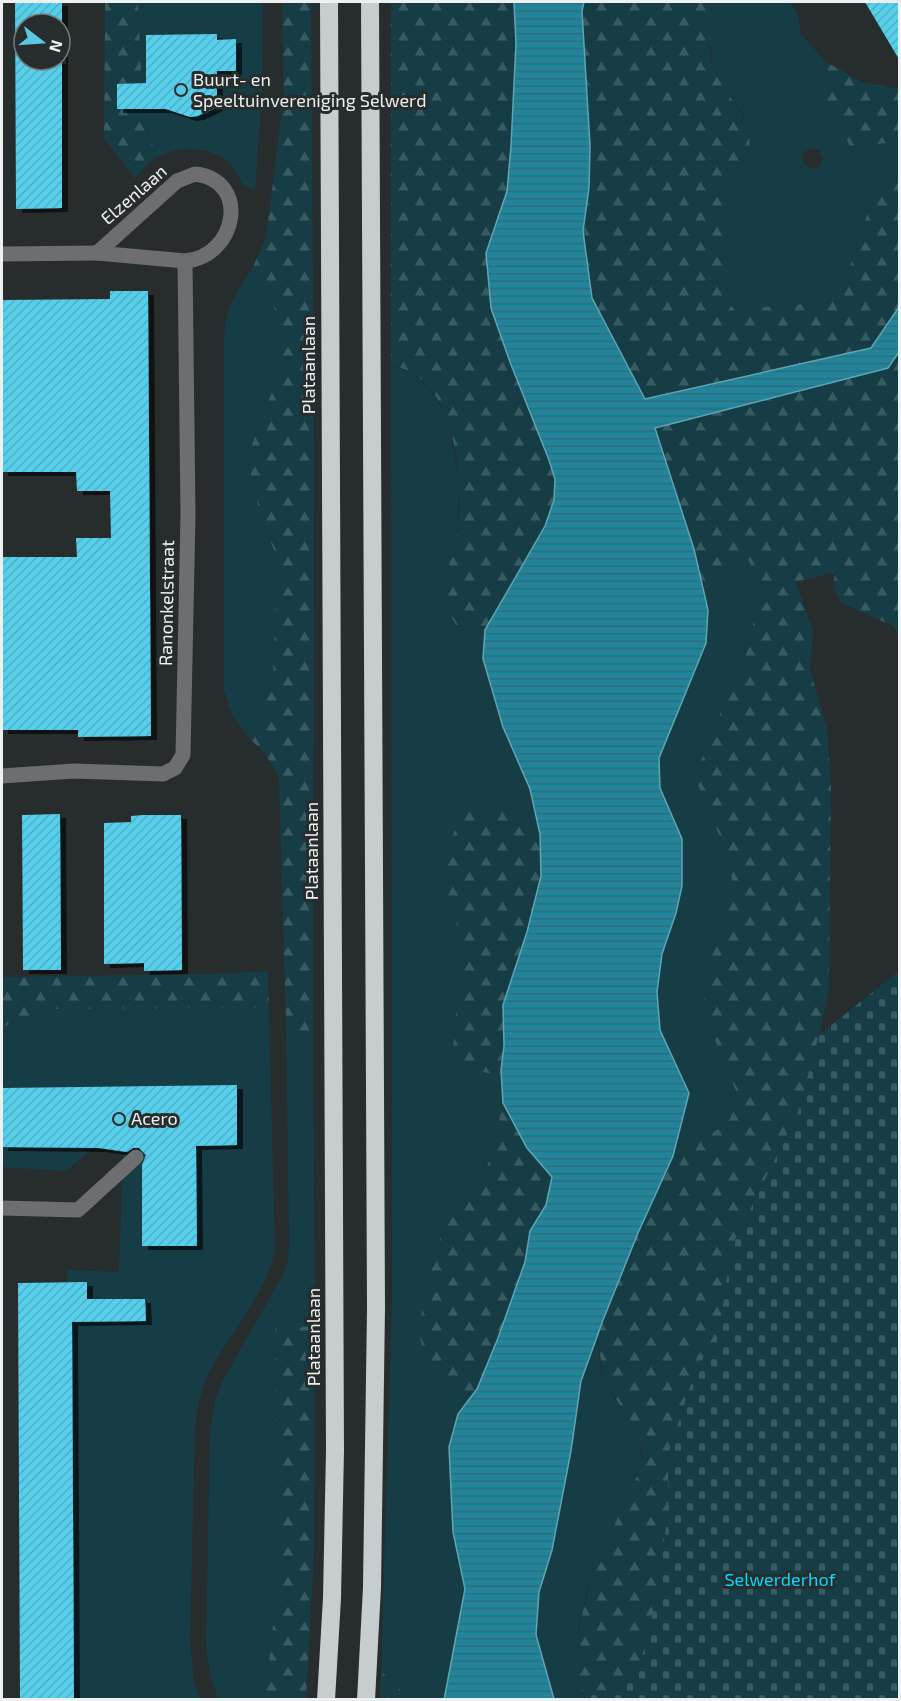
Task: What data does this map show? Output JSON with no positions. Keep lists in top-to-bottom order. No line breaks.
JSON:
{"streets":{"highway":["Plataanlaan"],"street":["Elzenlaan","Ranonkelstraat"]},"crossings":[["Elzenlaan","Ranonkelstraat"]],"parks":["Selwerderhof"],"places":["Buurt- en Speeltuinvereniging Selwerd","Acero"],"north":"right"}
